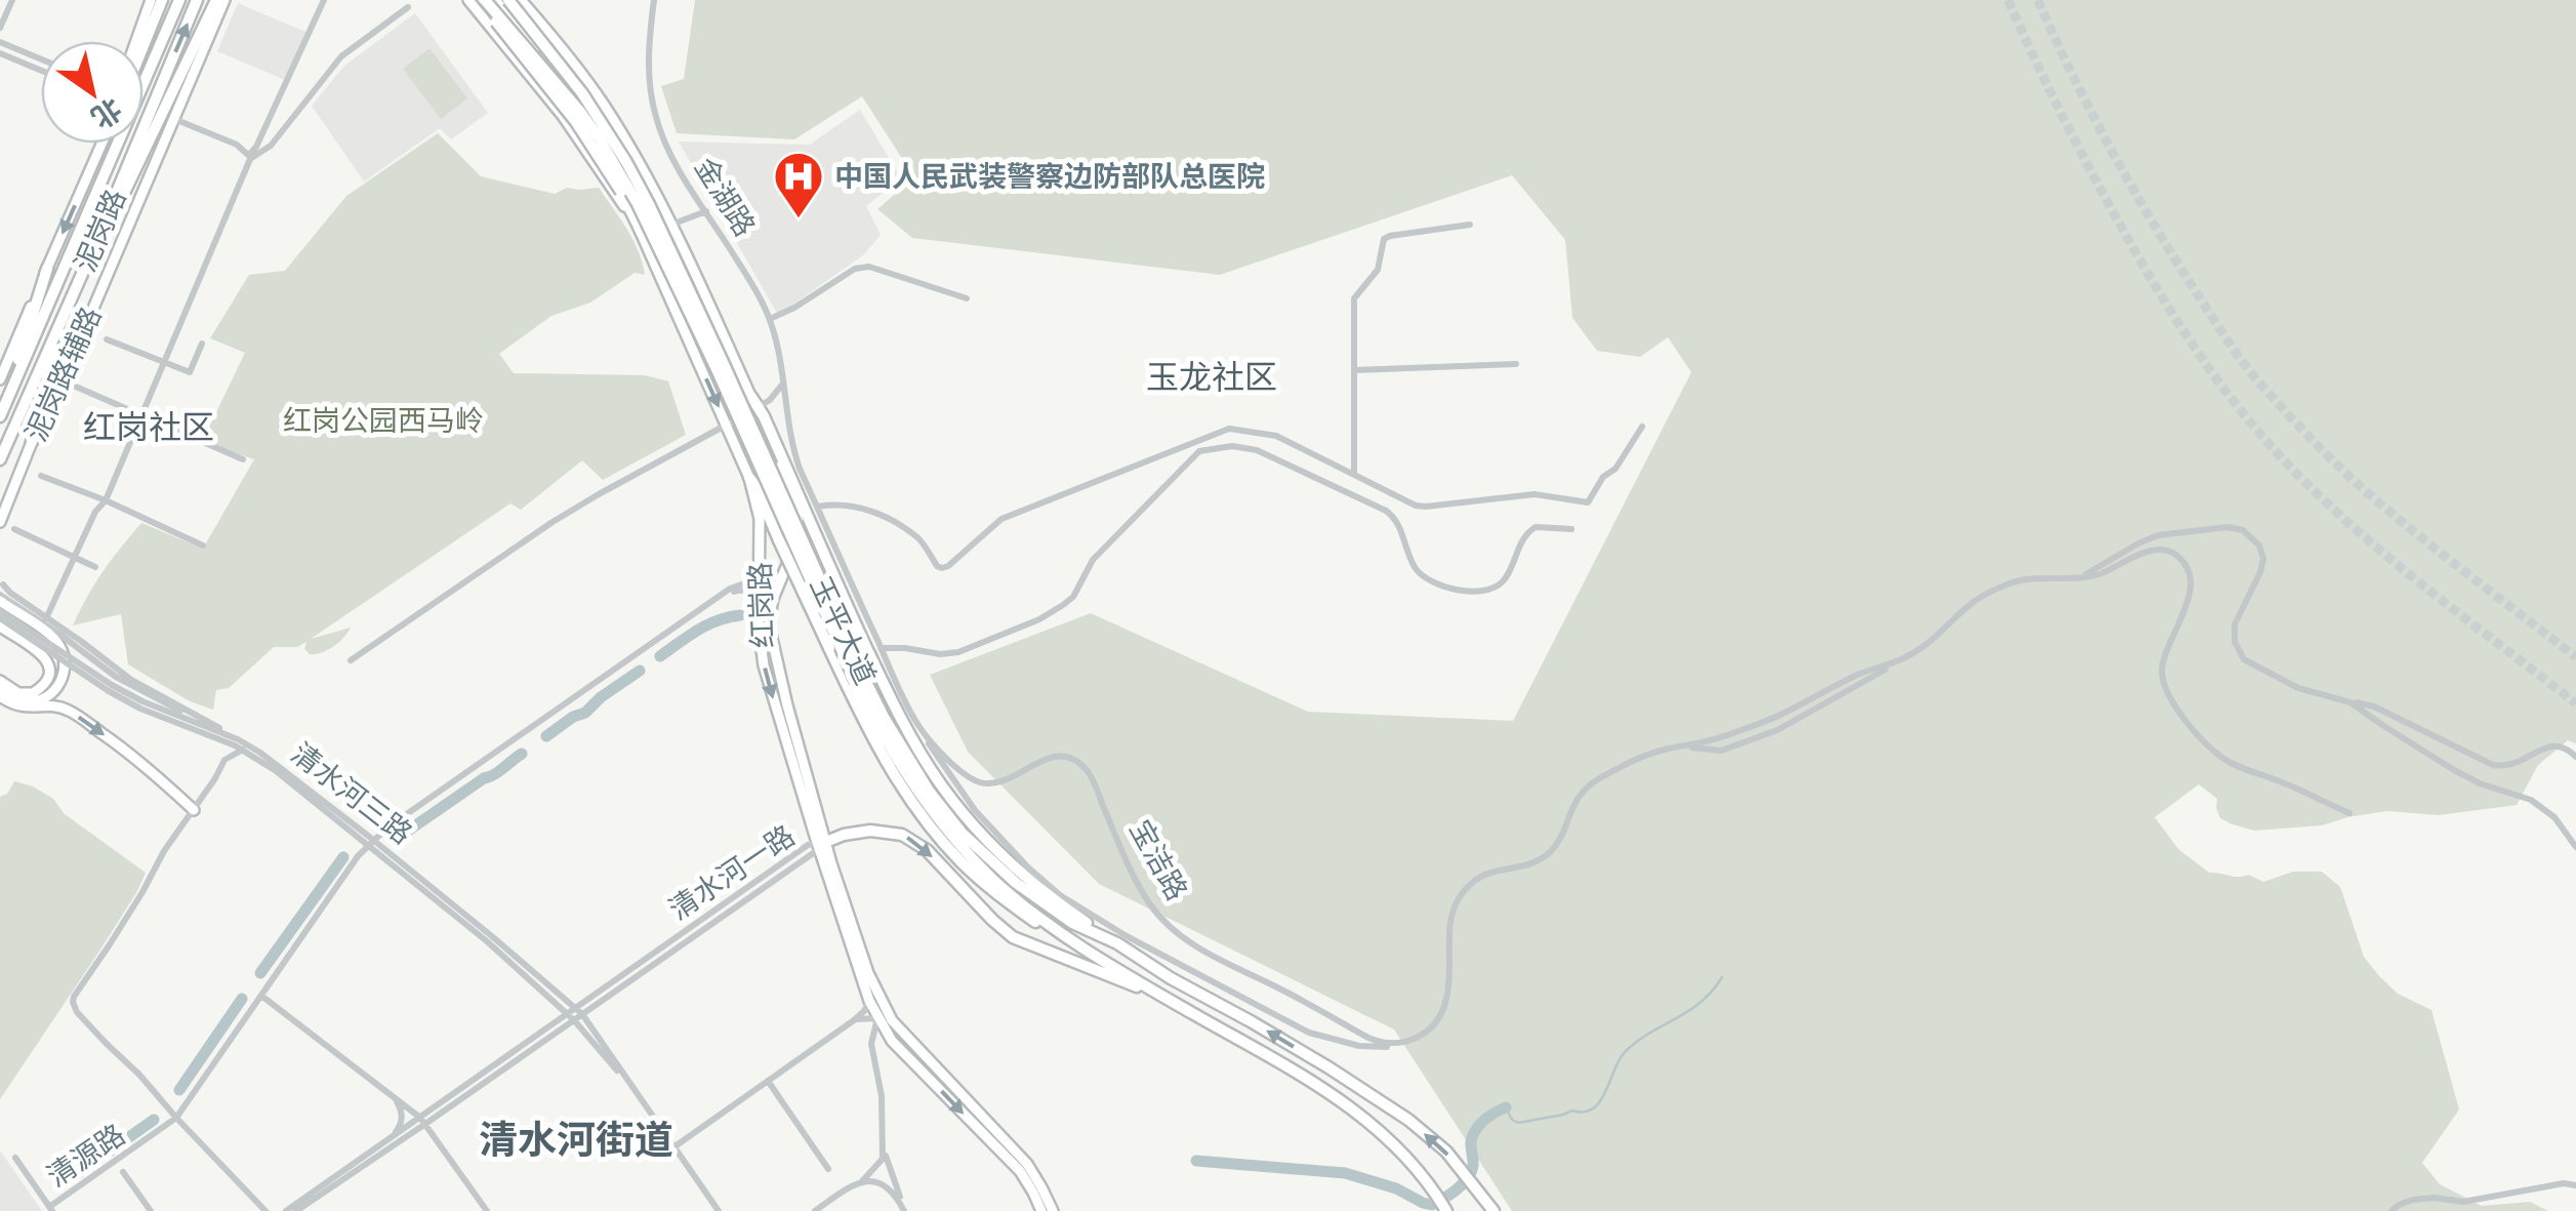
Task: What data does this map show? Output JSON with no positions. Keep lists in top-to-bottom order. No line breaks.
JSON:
{"streets":{"highway":["泥岗路","玉平大道"],"main road":["泥岗路辅路","红岗路"],"street":["金湖路","清水河三路","宝洁路","清水河一路","清源路"]},"crossings":[["金湖路","宝洁路"],["红岗路","清水河一路"],["红岗路","清源路"],["清水河三路","清水河一路"],["清水河三路","清源路"]],"districts":["玉龙社区","红岗社区","清水河街道"],"parks":["红岗公园西马岭"],"places":{"hospital":["中国人民武装警察边防部队总医院"]},"north":"bottom right"}
